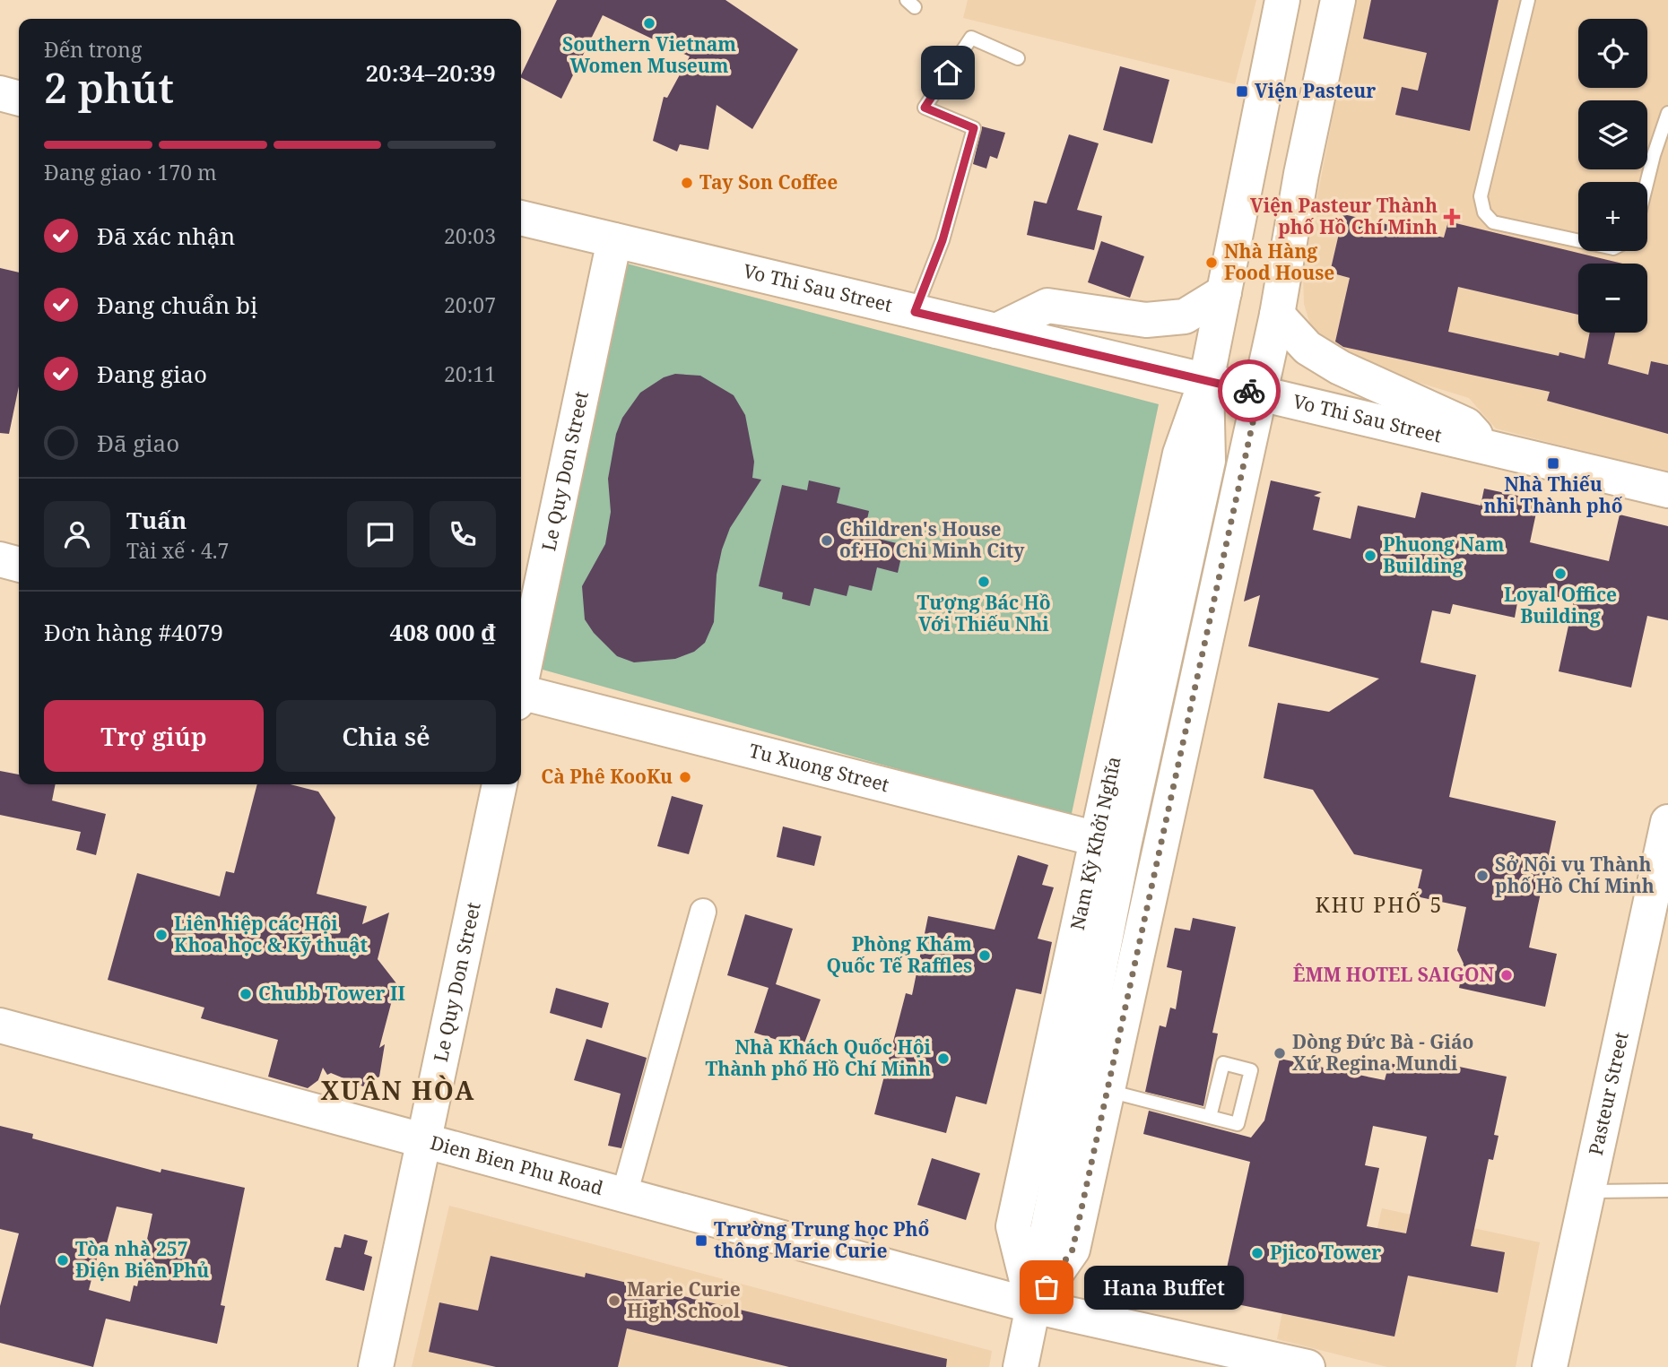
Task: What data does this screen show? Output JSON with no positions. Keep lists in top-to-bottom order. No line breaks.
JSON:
{"streets":{"main road":["Vo Thi Sau Street","Le Quy Don Street","Tu Xuong Street","Nam Kỳ Khởi Nghĩa","Pasteur Street","Dien Bien Phu Road"]},"crossings":[["Vo Thi Sau Street","Le Quy Don Street"],["Vo Thi Sau Street","Nam Kỳ Khởi Nghĩa"],["Le Quy Don Street","Dien Bien Phu Road"],["Tu Xuong Street","Nam Kỳ Khởi Nghĩa"],["Nam Kỳ Khởi Nghĩa","Dien Bien Phu Road"]],"districts":["KHU PHỐ 5","XUÂN HÒA"],"places":{"other":["Southern Vietnam Women Museum","Tay Son Coffee","Nhà Hàng Food House","Children's House of Ho Chi Minh City","Phuong Nam Building","Loyal Office Building","Tượng Bác Hồ Với Thiếu Nhi","Cà Phê KooKu","Sở Nội vụ Thành phố Hồ Chí Minh","Liên hiệp các Hội Khoa học & Kỹ thuật","Phòng Khám Quốc Tế Raffles","ÊMM HOTEL SAIGON","Chubb Tower II","Dòng Đức Bà - Giáo Xứ Regina Mundi","Nhà Khách Quốc Hội Thành phố Hồ Chí Minh","Pjico Tower","Tòa nhà 257 Điện Biên Phủ","Hana Buffet","Marie Curie High School"],"transit":["Viện Pasteur","Nhà Thiếu nhi Thành phố","Trường Trung học Phổ thông Marie Curie"],"health":["Viện Pasteur Thành phố Hồ Chí Minh"]},"page":{"map_buttons":["+","−"],"heading":["2 phút","Đến trong","20:34–20:39"],"panel":["Tuấn","Tài xế · 4.7","Đơn hàng #4079","408 000 ₫"],"bar":"Đang giao · 170 m","list":[["Đã xác nhận","20:03"],["Đang chuẩn bị","20:07"],["Đang giao","20:11"],"Đã giao"],"buttons":["Trợ giúp","Chia sẻ"],"bubble":"Hana Buffet"}}
